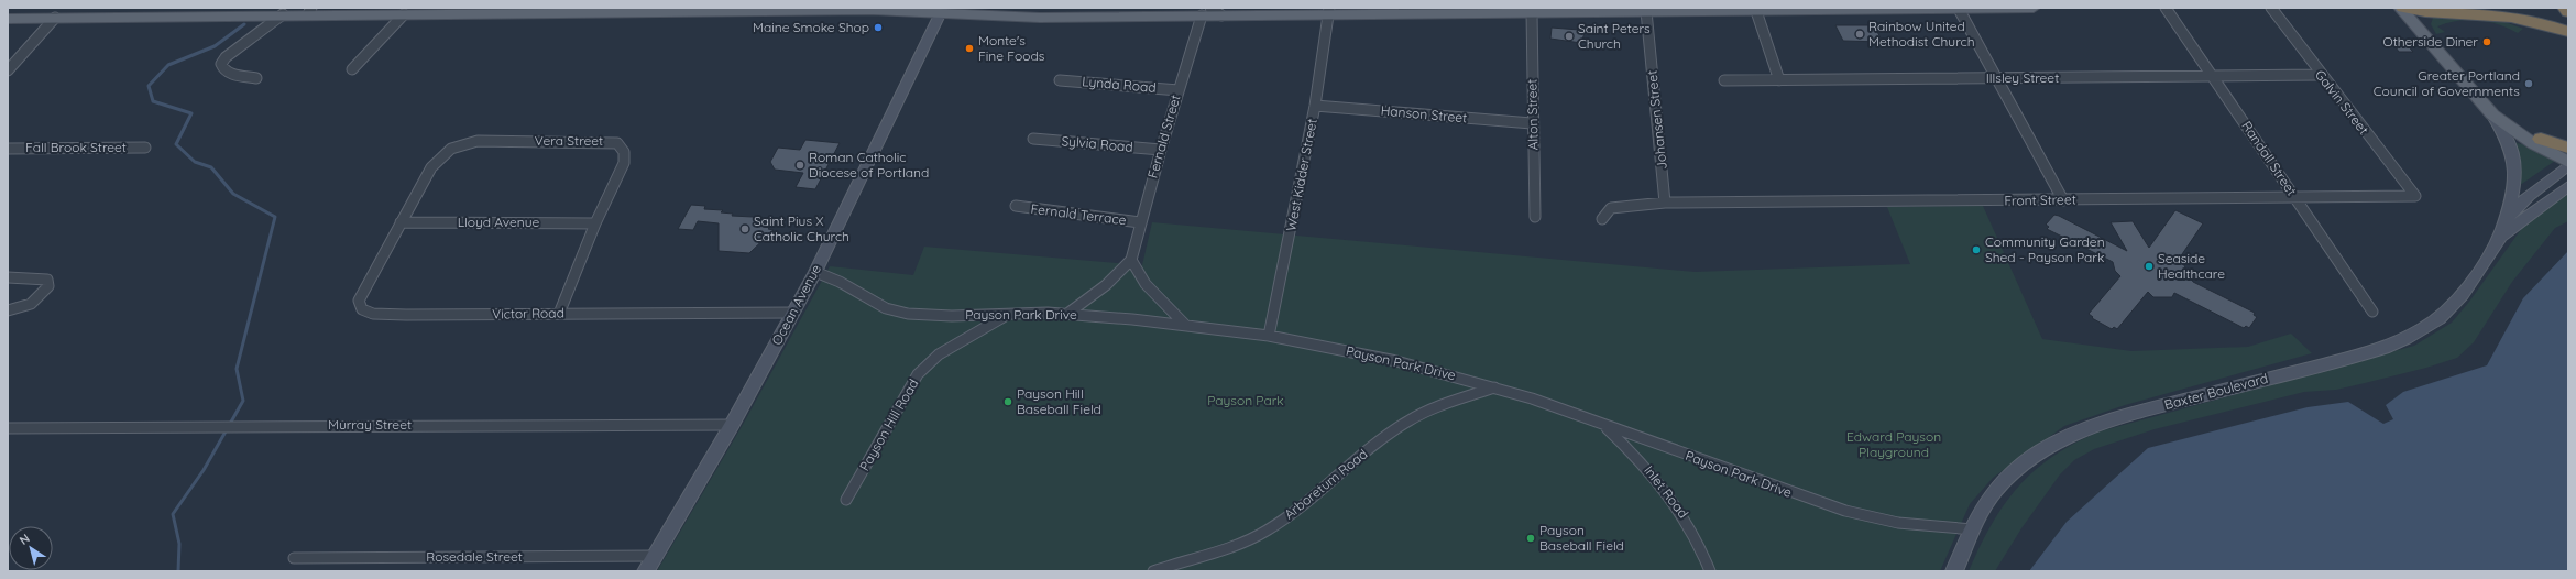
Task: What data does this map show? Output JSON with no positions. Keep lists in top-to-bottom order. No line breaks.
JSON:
{"streets":{"street":["Illsley Street","Lynda Road","Galvin Street","Hanson Street","Alton Street","Johansen Street","Fernald Street","Vera Street","Sylvia Road","Fall Brook Street","Randall Street","West Kidder Street","Front Street","Fernald Terrace","Lloyd Avenue","Ocean Avenue","Victor Road","Payson Park Drive","Baxter Boulevard","Murray Street","Payson Hill Road","Arboretum Road","Inlet Road","Rosedale Street"]},"crossings":[["Illsley Street","Galvin Street"],["Illsley Street","Randall Street"],["Lynda Road","Fernald Street"],["Galvin Street","Front Street"],["Hanson Street","Alton Street"],["Hanson Street","West Kidder Street"],["Johansen Street","Front Street"],["Fernald Street","Sylvia Road"],["Fernald Street","Fernald Terrace"],["Vera Street","Lloyd Avenue"],["Vera Street","Victor Road"],["Randall Street","Front Street"],["West Kidder Street","Payson Park Drive"],["Lloyd Avenue","Victor Road"],["Ocean Avenue","Victor Road"],["Ocean Avenue","Payson Park Drive"],["Ocean Avenue","Murray Street"],["Ocean Avenue","Rosedale Street"],["Payson Park Drive","Baxter Boulevard"],["Payson Park Drive","Payson Hill Road"],["Payson Park Drive","Arboretum Road"],["Payson Park Drive","Inlet Road"]],"parks":["Payson Park","Edward Payson Playground"],"places":["Maine Smoke Shop","Rainbow United Methodist Church","Saint Peters Church","Otherside Diner","Monte's Fine Foods","Greater Portland Council of Governments","Roman Catholic Diocese of Portland","Saint Pius X Catholic Church","Community Garden Shed - Payson Park","Seaside Healthcare","Payson Hill Baseball Field","Payson Baseball Field"],"north":"top left"}
